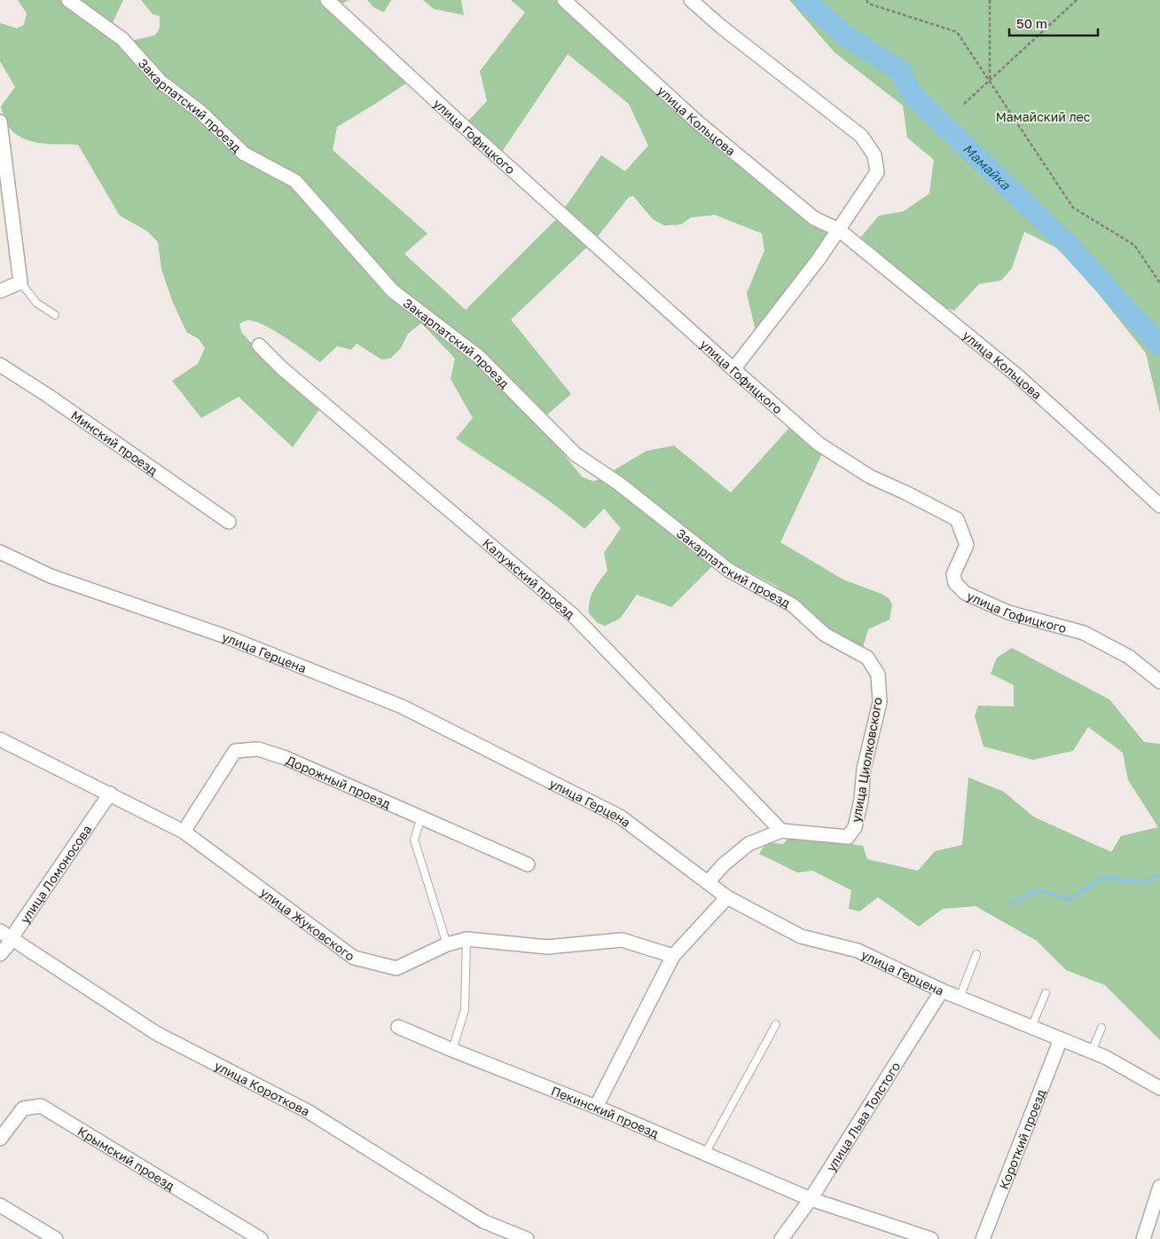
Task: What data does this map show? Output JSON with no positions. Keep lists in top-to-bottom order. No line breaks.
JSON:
{"streets":{"street":["Закарпатский проезд","улица Кольцова","улица Гофицкого","Минский проезд","Калужский проезд","улица Герцена","улица Циолковского","Дорожный проезд","улица Ломоносова","улица Жуковского","улица Короткова","Пекинский проезд","улица Льва Толстого","Короткий проезд","Крымский проезд"]},"crossings":[["Закарпатский проезд","улица Циолковского"],["Калужский проезд","улица Циолковского"],["улица Герцена","улица Циолковского"],["улица Герцена","улица Льва Толстого"],["улица Герцена","Короткий проезд"],["Дорожный проезд","улица Жуковского"],["улица Ломоносова","улица Жуковского"],["улица Ломоносова","улица Короткова"],["Пекинский проезд","улица Льва Толстого"]],"water":["Мамайка"],"parks":["Мамайский лес"],"scale_bar":"50 m"}
